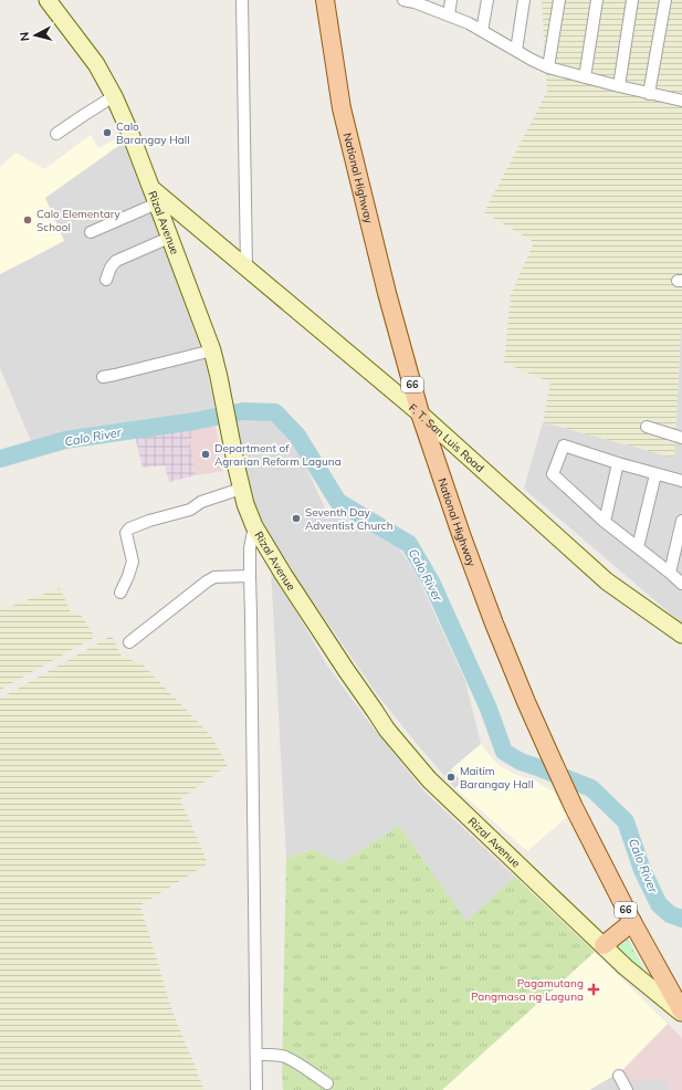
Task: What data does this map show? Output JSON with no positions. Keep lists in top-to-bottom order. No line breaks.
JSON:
{"streets":{"main road":["National Highway","Rizal Avenue","66","F. T. San Luis Road"]},"crossings":[["National Highway","Rizal Avenue"],["National Highway","F. T. San Luis Road"],["Rizal Avenue","F. T. San Luis Road"]],"water":["Calo River"],"places":{"other":["Calo Barangay Hall","Calo Elementary School","Department of Agrarian Reform Laguna","Seventh Day Adventist Church","Maitim Barangay Hall"],"health":["Pagamutang Pangmasa ng Laguna"]},"north":"left"}
